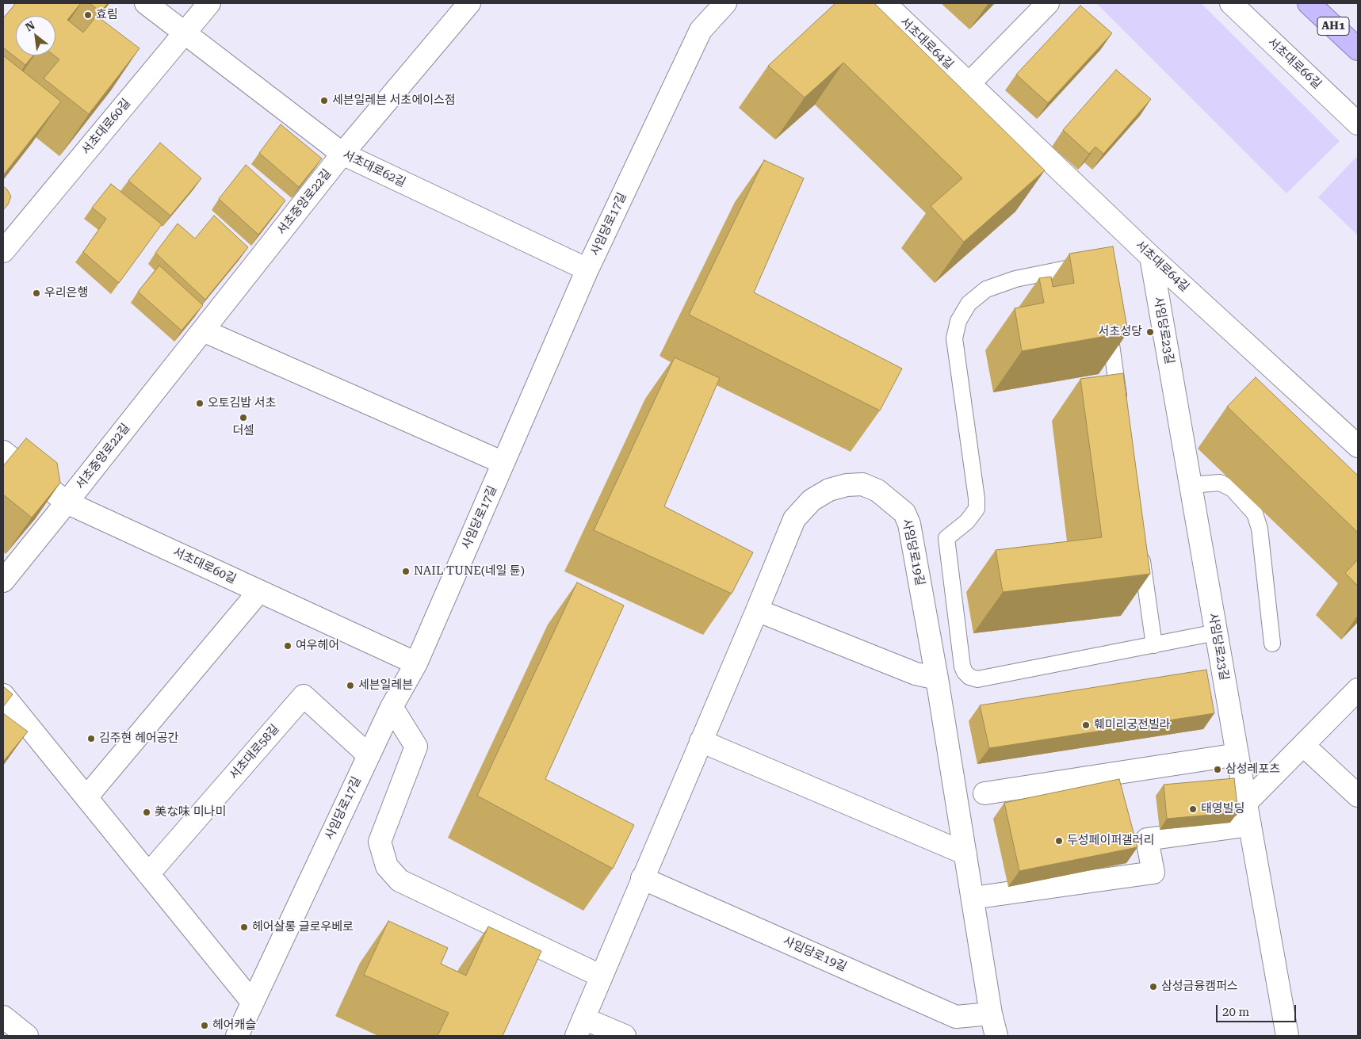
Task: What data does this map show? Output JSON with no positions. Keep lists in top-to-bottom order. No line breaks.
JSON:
{"streets":{"highway":["AH1"],"street":["서초대로64길","서초대로66길","서초대로60길","서초대로62길","서초중앙로22길","사임당로17길","사임당로23길","사임당로19길","서초대로58길"]},"crossings":[["서초대로64길","사임당로23길"],["서초대로60길","서초대로62길"],["서초대로60길","서초중앙로22길"],["서초대로60길","사임당로17길"],["서초대로62길","서초중앙로22길"],["서초대로62길","사임당로17길"],["사임당로17길","서초대로58길"]],"places":["효림","세븐일레븐 서초에이스점","우리은행","서초성당","오토김밥 서초","더셀","NAIL TUNE(네일 튠)","여우헤어","세븐일레븐","훼미리궁전빌라","김주현 헤어공간","삼성레포츠","태영빌딩","美な味 미나미","두성페이퍼갤러리","헤어살롱 글로우베로","삼성금융캠퍼스","헤어캐슬"],"scale_bar":"20 m","north":"top left"}
